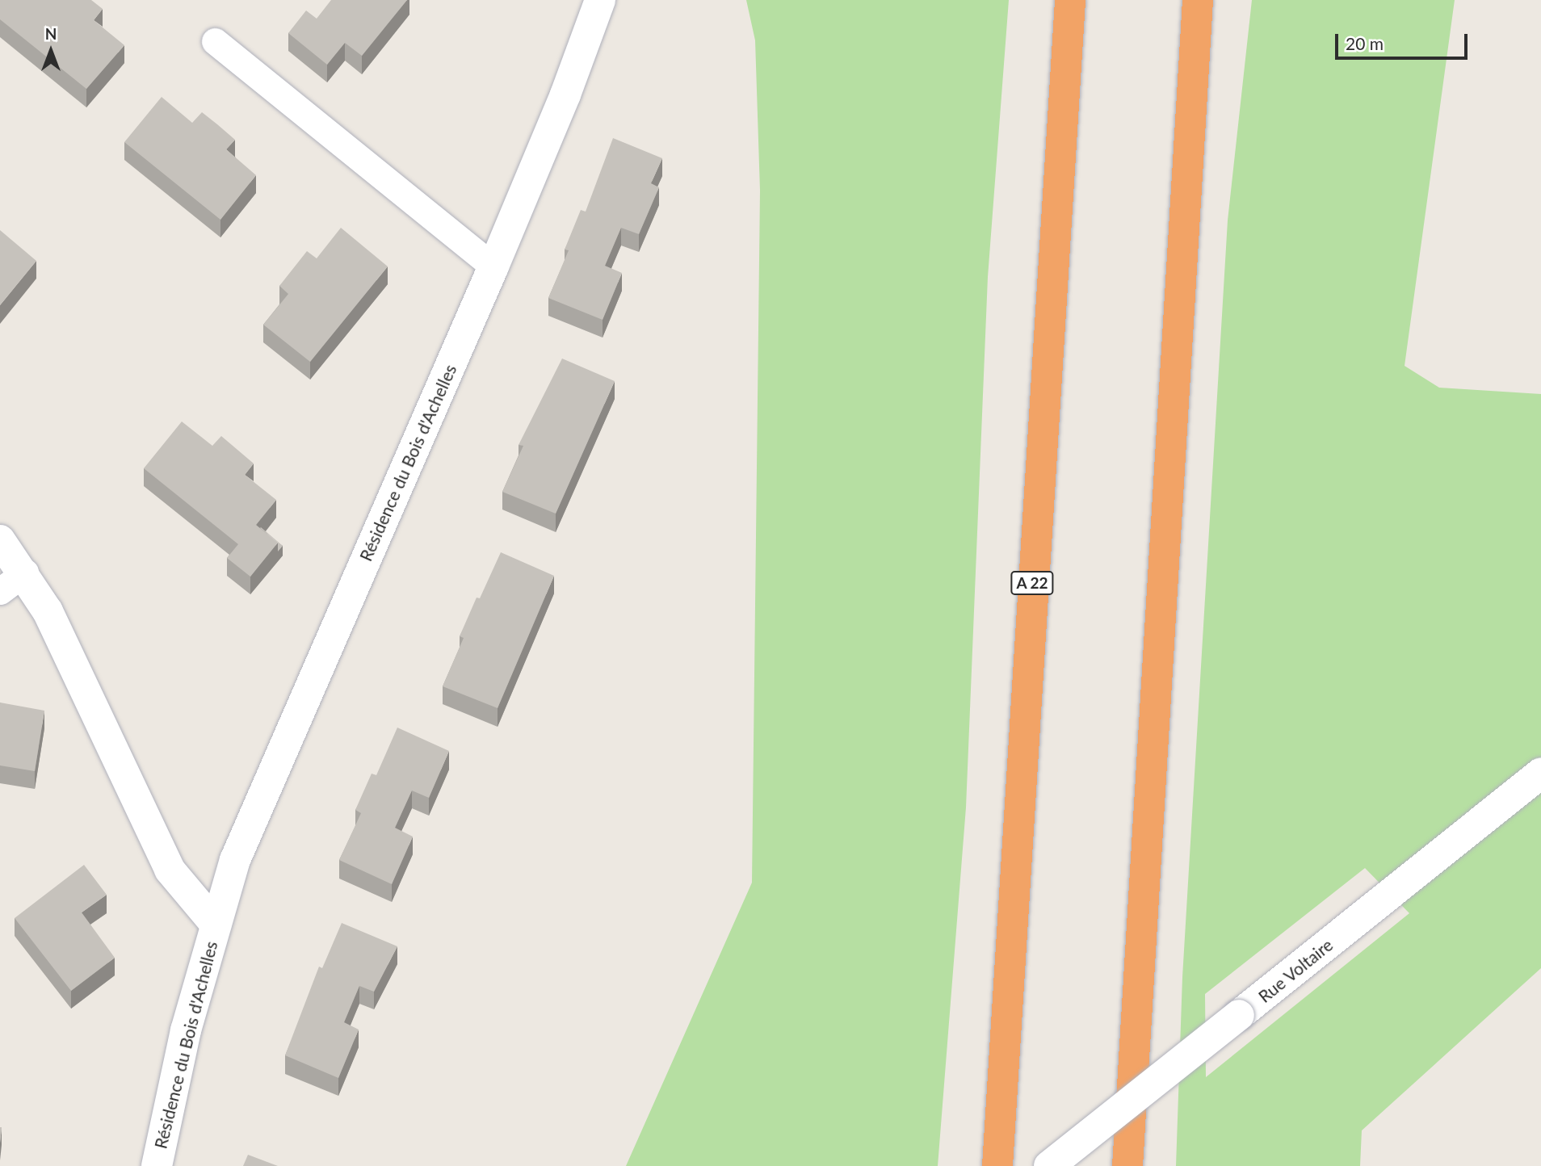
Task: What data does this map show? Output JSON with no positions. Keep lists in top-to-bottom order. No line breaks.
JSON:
{"streets":{"highway":["A 22"],"street":["Résidence du Bois d'Achelles","Rue Voltaire"]},"scale_bar":"20 m","north":"top"}
